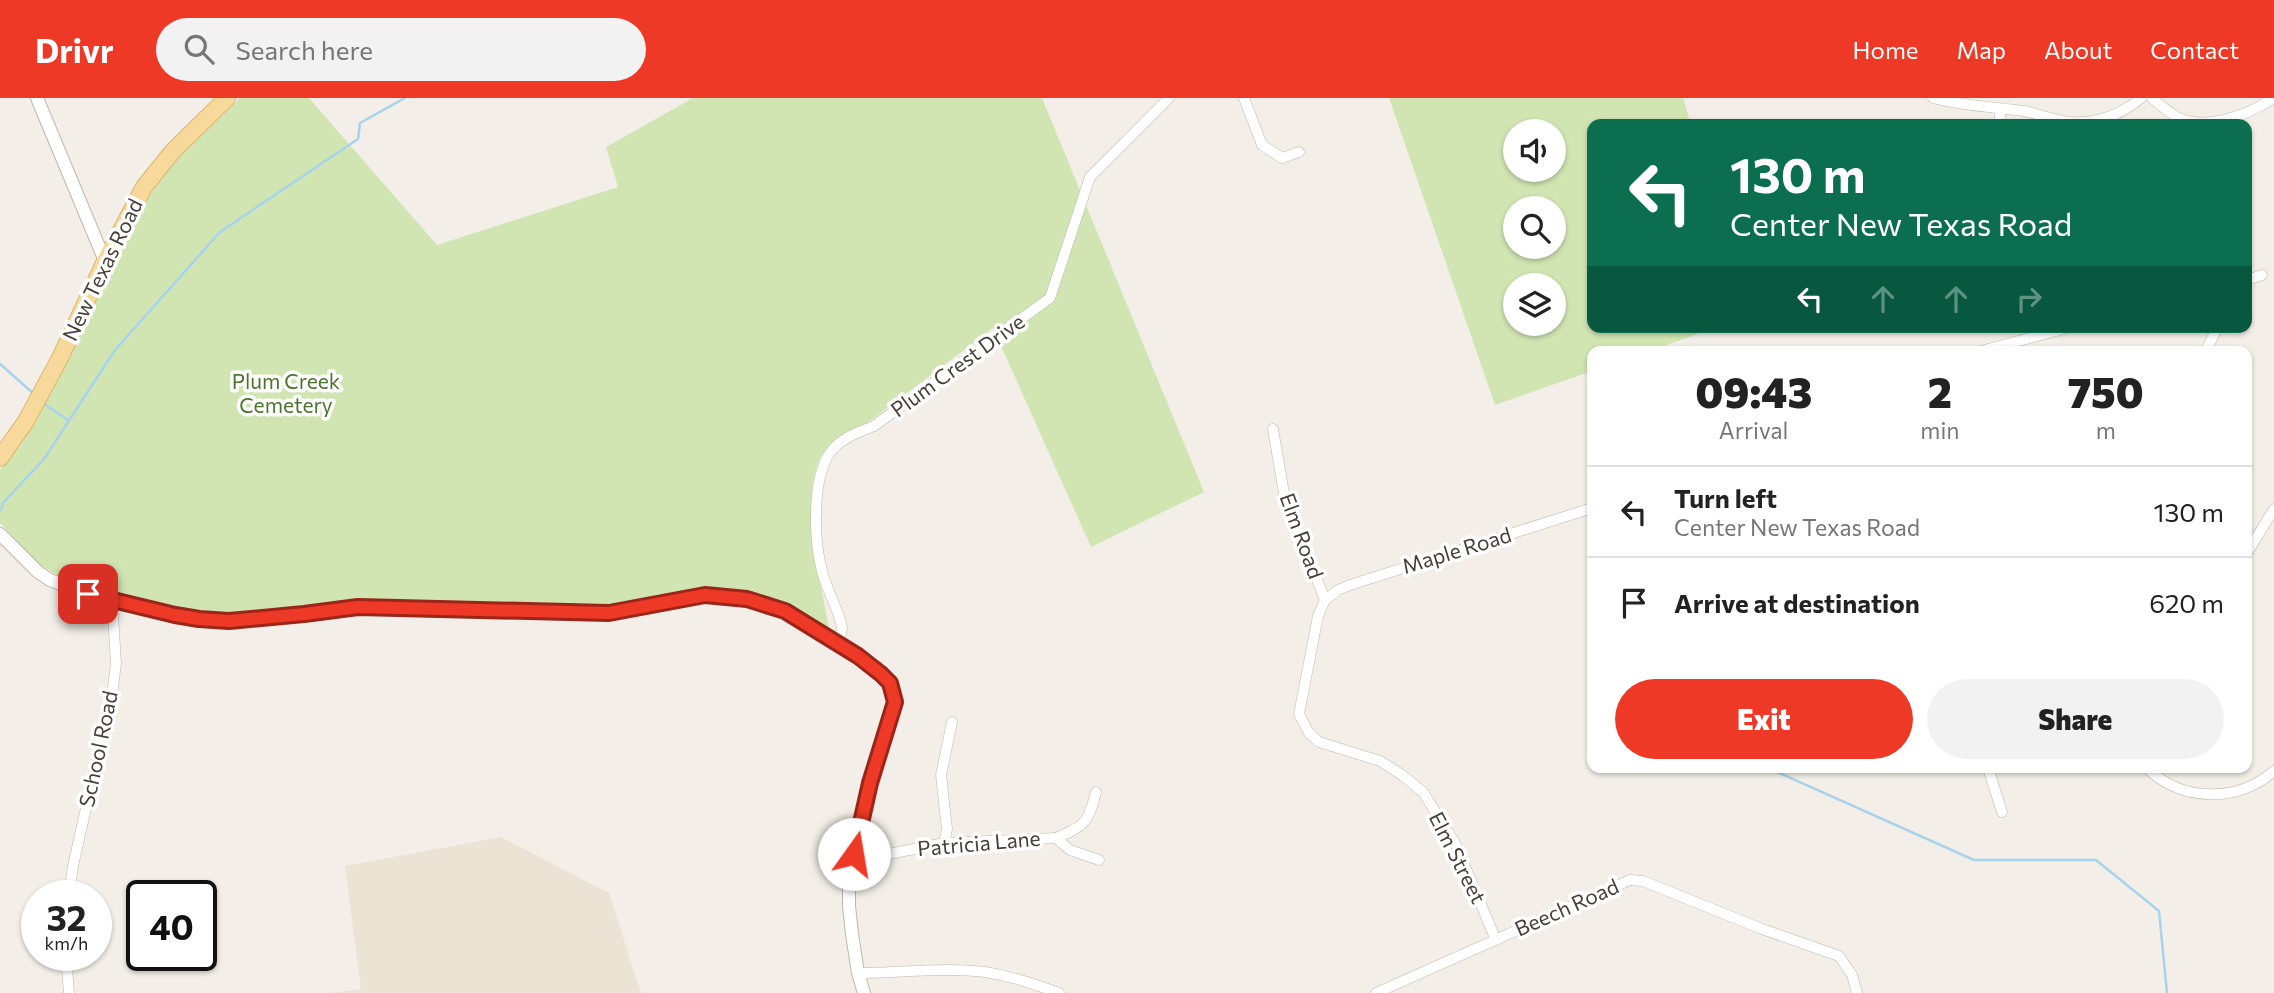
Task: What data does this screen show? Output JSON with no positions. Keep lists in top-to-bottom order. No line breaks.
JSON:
{"streets":{"main road":["New Texas Road"],"street":["Plum Crest Drive","Elm Road","Maple Road","School Road","Patricia Lane","Elm Street","Beech Road"]},"crossings":[["Elm Road","Maple Road"],["Elm Road","Elm Street"],["Maple Road","Elm Street"],["Elm Street","Beech Road"]],"parks":["Plum Creek Cemetery"],"page":{"header":"Drivr","search":"Search here","nav":["Home","Map","About","Contact"],"turn":["130 m","Center New Texas Road"],"eta":["09:43","Arrival","2","min","750","m"],"list":[{"name":"Turn left","note":"Center New Texas Road","value":"130 m"},{"name":"Arrive at destination","value":"620 m"}],"buttons":["Exit","Share"],"speed":"32 km/h","limit":"40"}}
